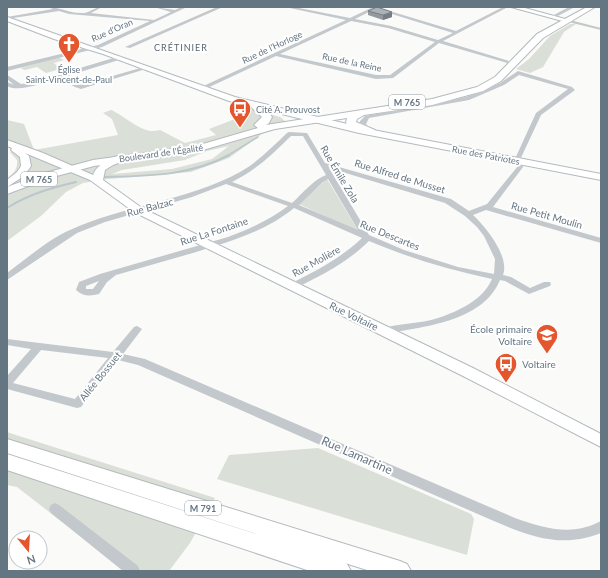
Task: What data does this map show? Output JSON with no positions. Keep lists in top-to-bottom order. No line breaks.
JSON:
{"streets":{"main road":["M 765","Boulevard de l'Égalité","M 791"],"street":["Rue d'Oran","Rue de l'Horloge","Rue de la Reine","Rue des Patriotes","Rue Émile Zola","Rue Alfred de Musset","Rue Balzac","Rue Petit Moulin","Rue La Fontaine","Rue Descartes","Rue Molière","Rue Voltaire","Allée Bossuet","Rue Lamartine"]},"crossings":[["Rue d'Oran","Rue des Patriotes"],["Rue de l'Horloge","Rue de la Reine"],["Rue de l'Horloge","Rue des Patriotes"],["M 765","Boulevard de l'Égalité"],["M 765","Rue des Patriotes"],["Boulevard de l'Égalité","Rue des Patriotes"],["Boulevard de l'Égalité","Rue Voltaire"],["Rue Émile Zola","Rue Alfred de Musset"],["Rue Émile Zola","Rue Balzac"],["Rue Émile Zola","Rue La Fontaine"],["Rue Émile Zola","Rue Descartes"],["Rue Émile Zola","Rue Molière"],["Rue Alfred de Musset","Rue Descartes"],["Rue Balzac","Rue Descartes"],["Rue Balzac","Rue Voltaire"],["Rue La Fontaine","Rue Descartes"],["Rue La Fontaine","Rue Voltaire"],["Rue Descartes","Rue Molière"],["Rue Molière","Rue Voltaire"],["Allée Bossuet","Rue Lamartine"]],"districts":["CRÉTINIER"],"places":{"church":["Église Saint-Vincent-de-Paul"],"bus stop":["Cité A. Prouvost","Voltaire"],"school or university":["École primaire Voltaire"]},"north":"bottom"}
